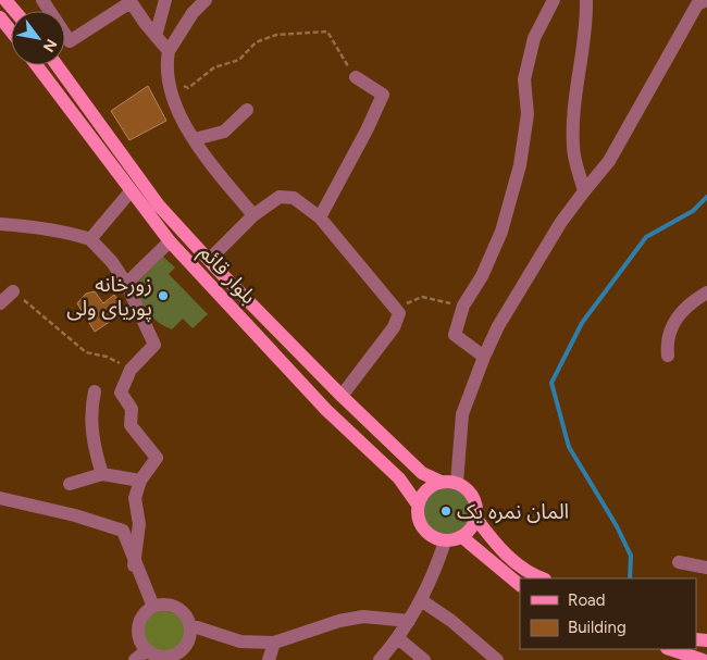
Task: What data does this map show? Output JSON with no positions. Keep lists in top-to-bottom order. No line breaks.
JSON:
{"streets":{"main road":["بلوار قائم"]},"places":["زورخانه پوریای ولی","المان نمره یک"],"legend":["Road","Building"],"north":"bottom right"}
